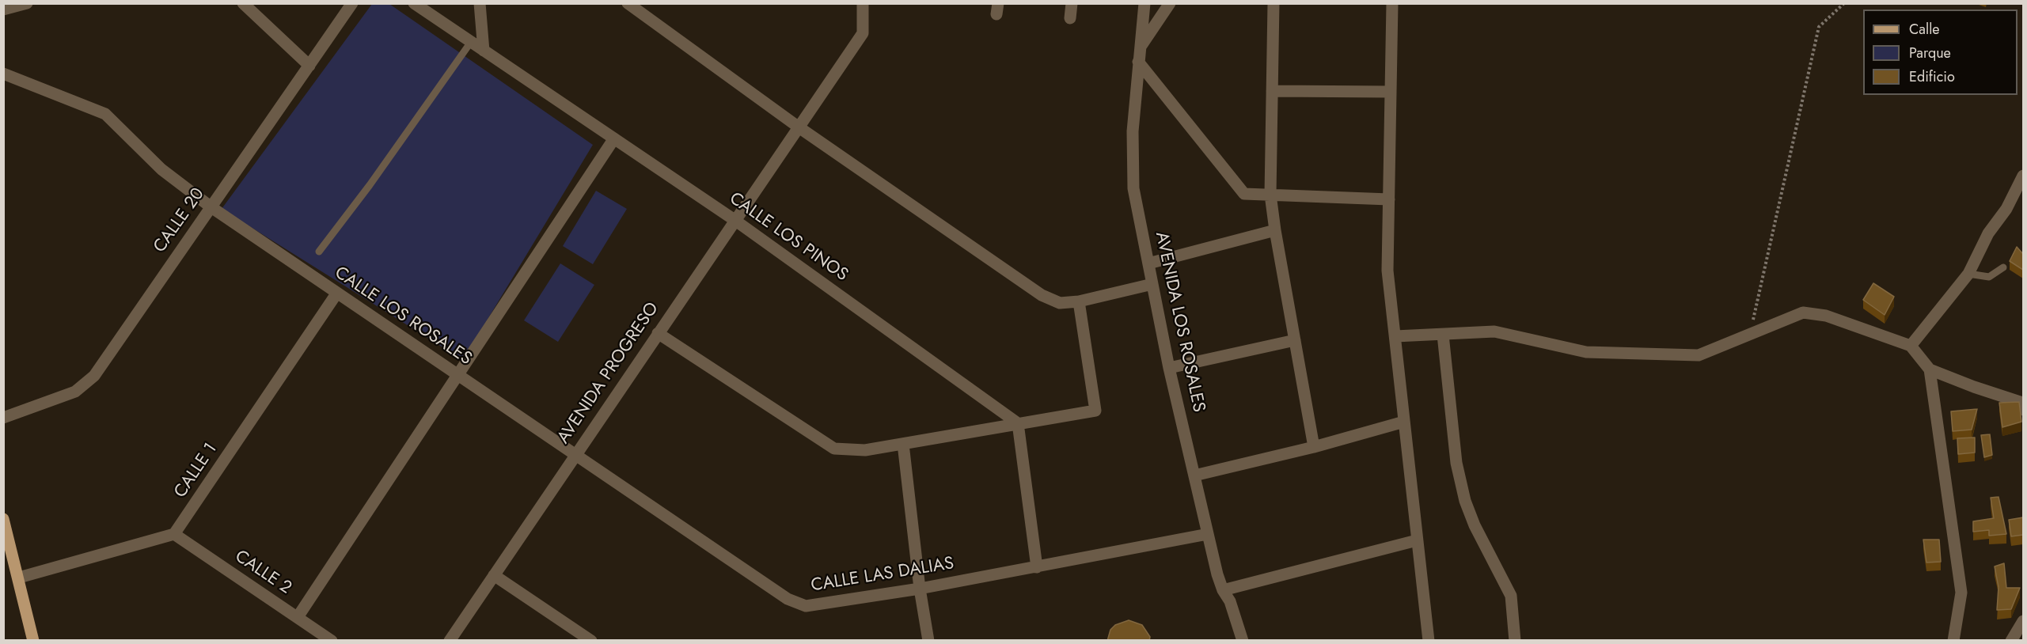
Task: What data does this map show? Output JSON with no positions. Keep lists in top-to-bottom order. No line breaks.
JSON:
{"streets":{"street":["CALLE 20","CALLE LOS PINOS","CALLE LOS ROSALES","AVENIDA LOS ROSALES","AVENIDA PROGRESO","CALLE 1","CALLE 2","CALLE LAS DALIAS"]},"crossings":[["CALLE 20","CALLE LOS ROSALES"],["CALLE LOS PINOS","AVENIDA PROGRESO"],["CALLE LOS ROSALES","AVENIDA PROGRESO"],["CALLE LOS ROSALES","CALLE 1"],["CALLE LOS ROSALES","CALLE LAS DALIAS"],["AVENIDA LOS ROSALES","CALLE LAS DALIAS"],["AVENIDA PROGRESO","CALLE LAS DALIAS"],["CALLE 1","CALLE 2"]],"legend":["Calle","Parque","Edificio"]}
